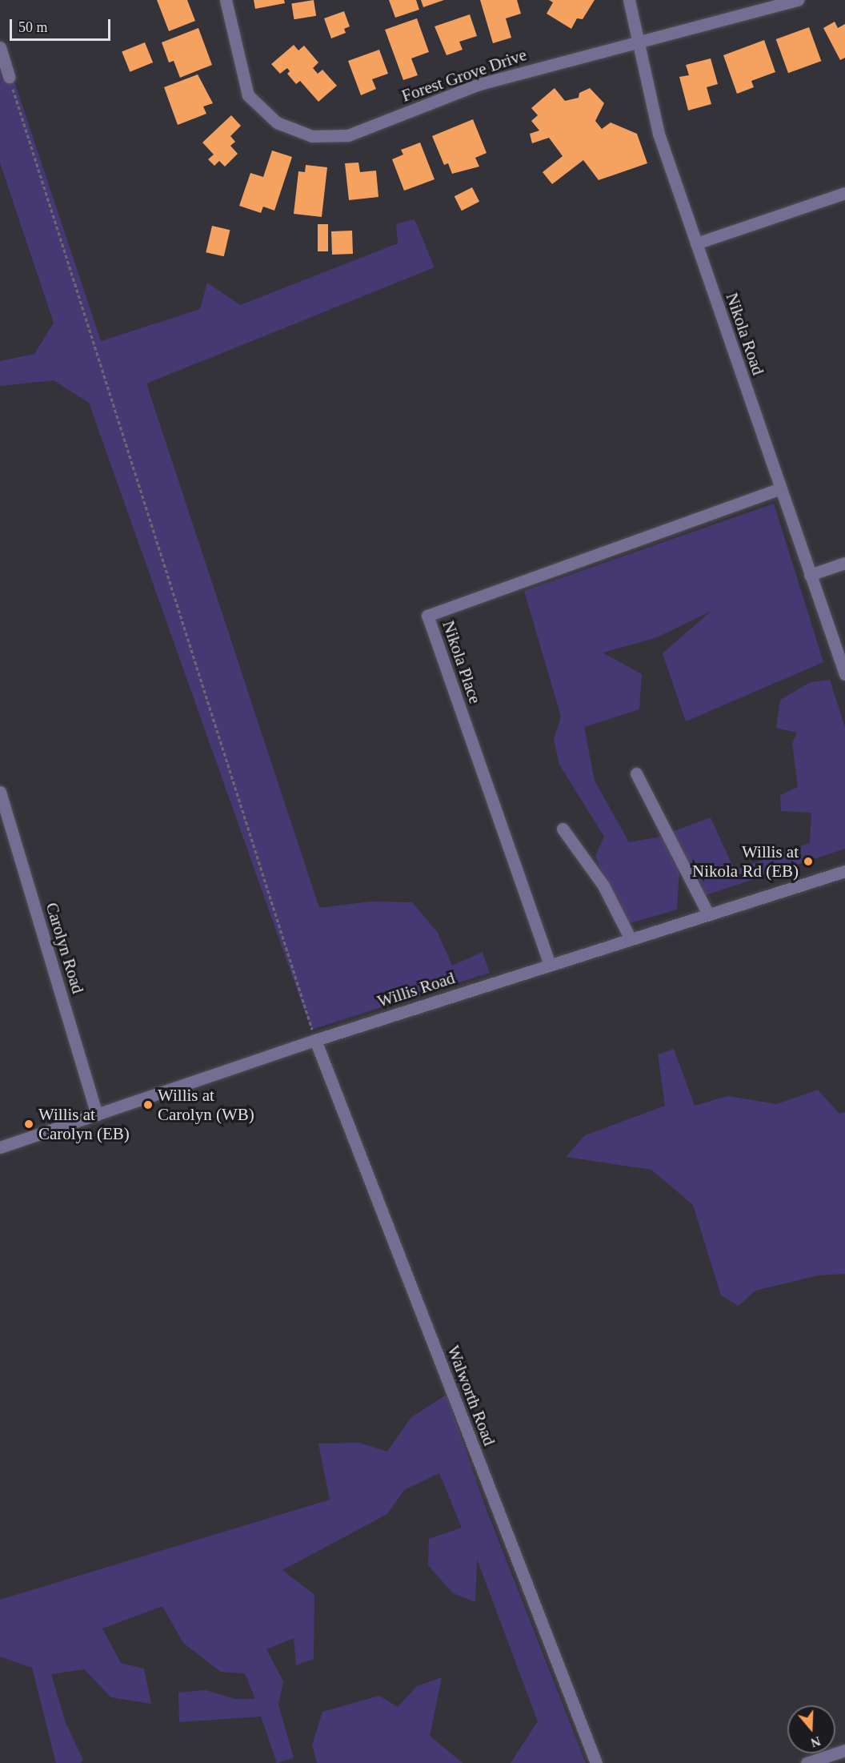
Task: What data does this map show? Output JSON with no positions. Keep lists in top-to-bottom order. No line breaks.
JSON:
{"streets":{"street":["Forest Grove Drive","Nikola Road","Nikola Place","Carolyn Road","Willis Road","Walworth Road"]},"crossings":[["Forest Grove Drive","Nikola Road"],["Nikola Road","Nikola Place"],["Nikola Place","Willis Road"],["Carolyn Road","Willis Road"],["Willis Road","Walworth Road"]],"places":["Willis at Nikola Rd (EB)","Willis at Carolyn (WB)","Willis at Carolyn (EB)"],"scale_bar":"50 m","north":"bottom"}
